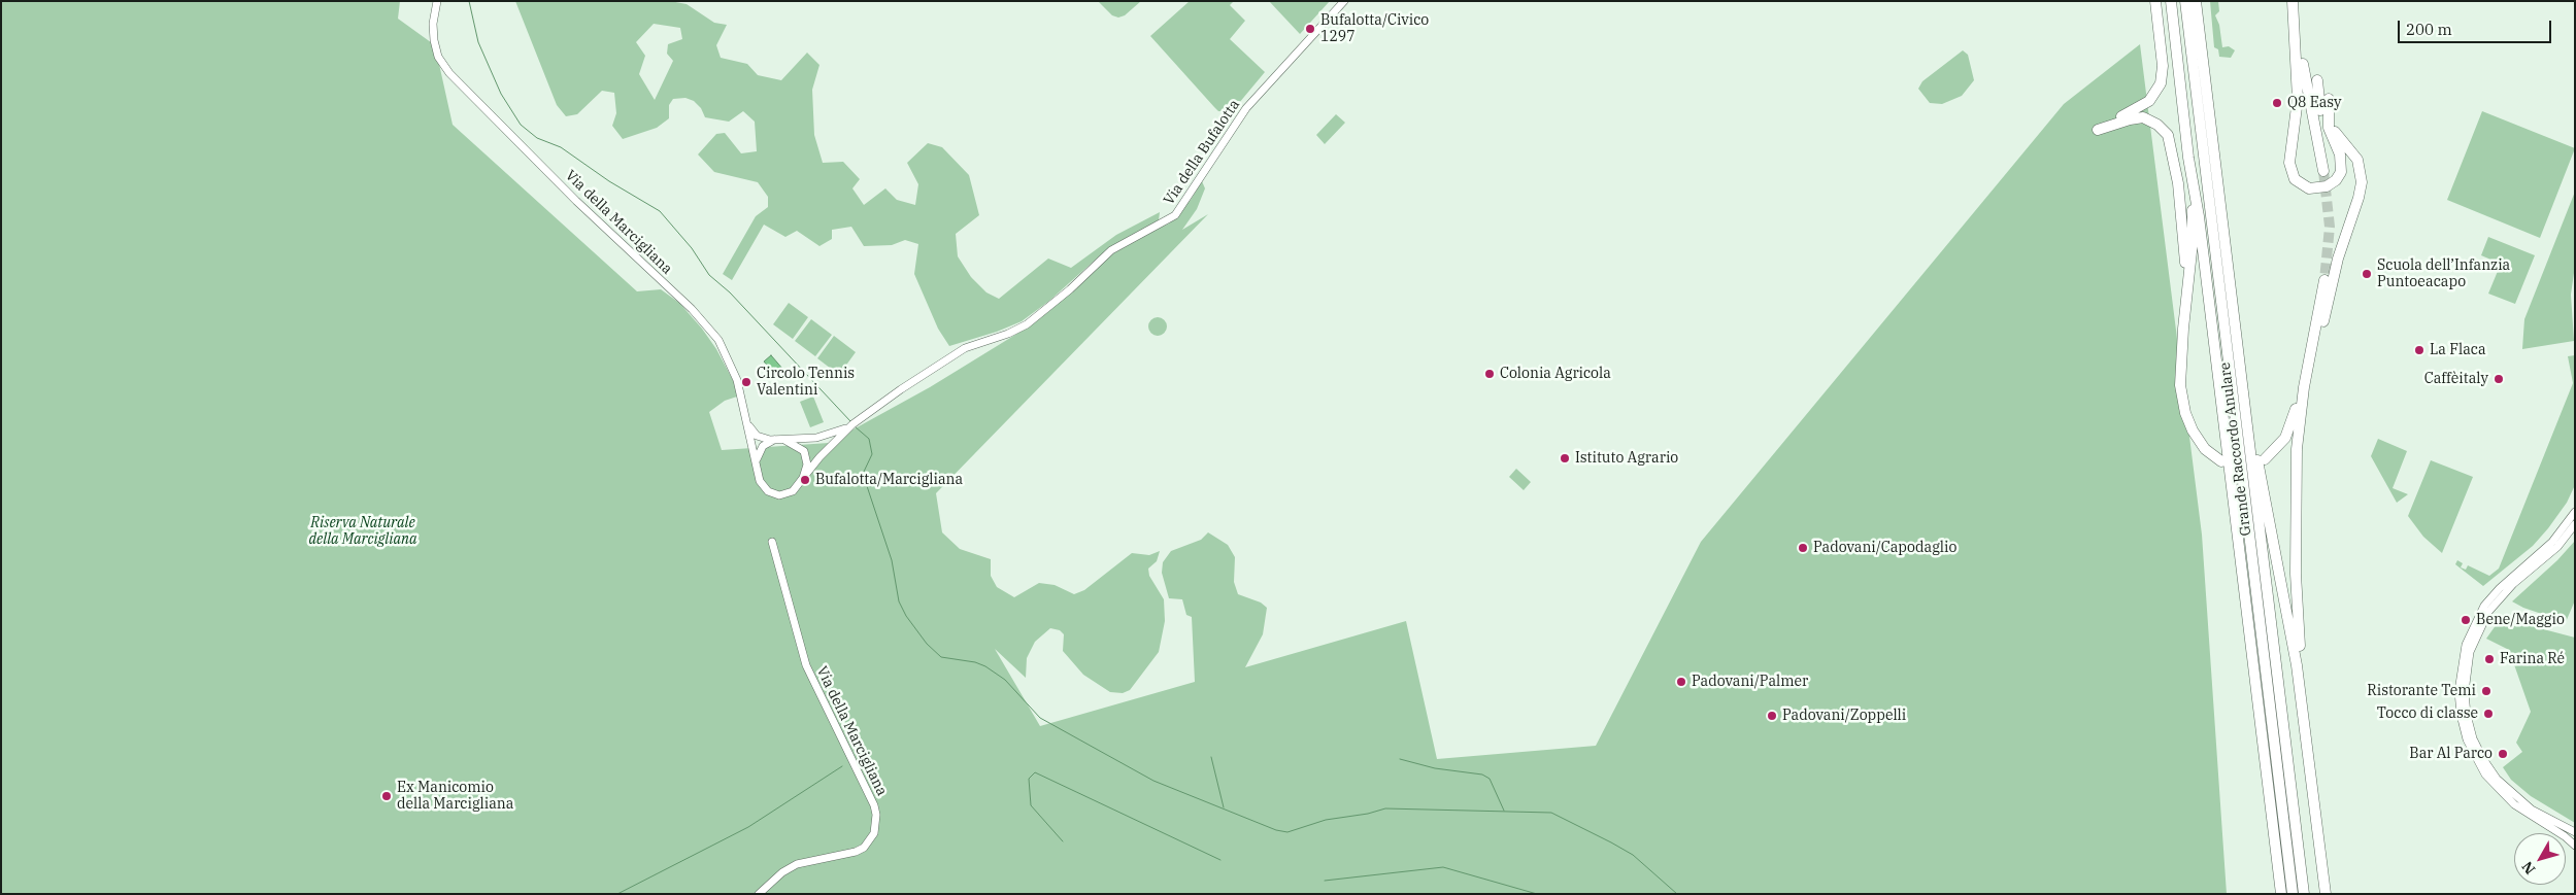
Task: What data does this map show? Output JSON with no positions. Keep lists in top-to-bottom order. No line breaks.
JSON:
{"streets":{"highway":["Grande Raccordo Anulare"],"street":["Via della Bufalotta","Via della Marcigliana"]},"crossings":[["Via della Bufalotta","Via della Marcigliana"]],"parks":["Riserva Naturale della Marcigliana"],"places":["Bufalotta/Civico 1297","Q8 Easy","Scuola dell’Infanzia Puntoeacapo","La Flaca","Colonia Agricola","Caffèitaly","Circolo Tennis Valentini","Istituto Agrario","Bufalotta/Marcigliana","Padovani/Capodaglio","Bene/Maggio","Farina Ré","Padovani/Palmer","Ristorante Temi","Tocco di classe","Padovani/Zoppelli","Bar Al Parco","Ex Manicomio della Marcigliana"],"scale_bar":"200 m","north":"bottom left"}
